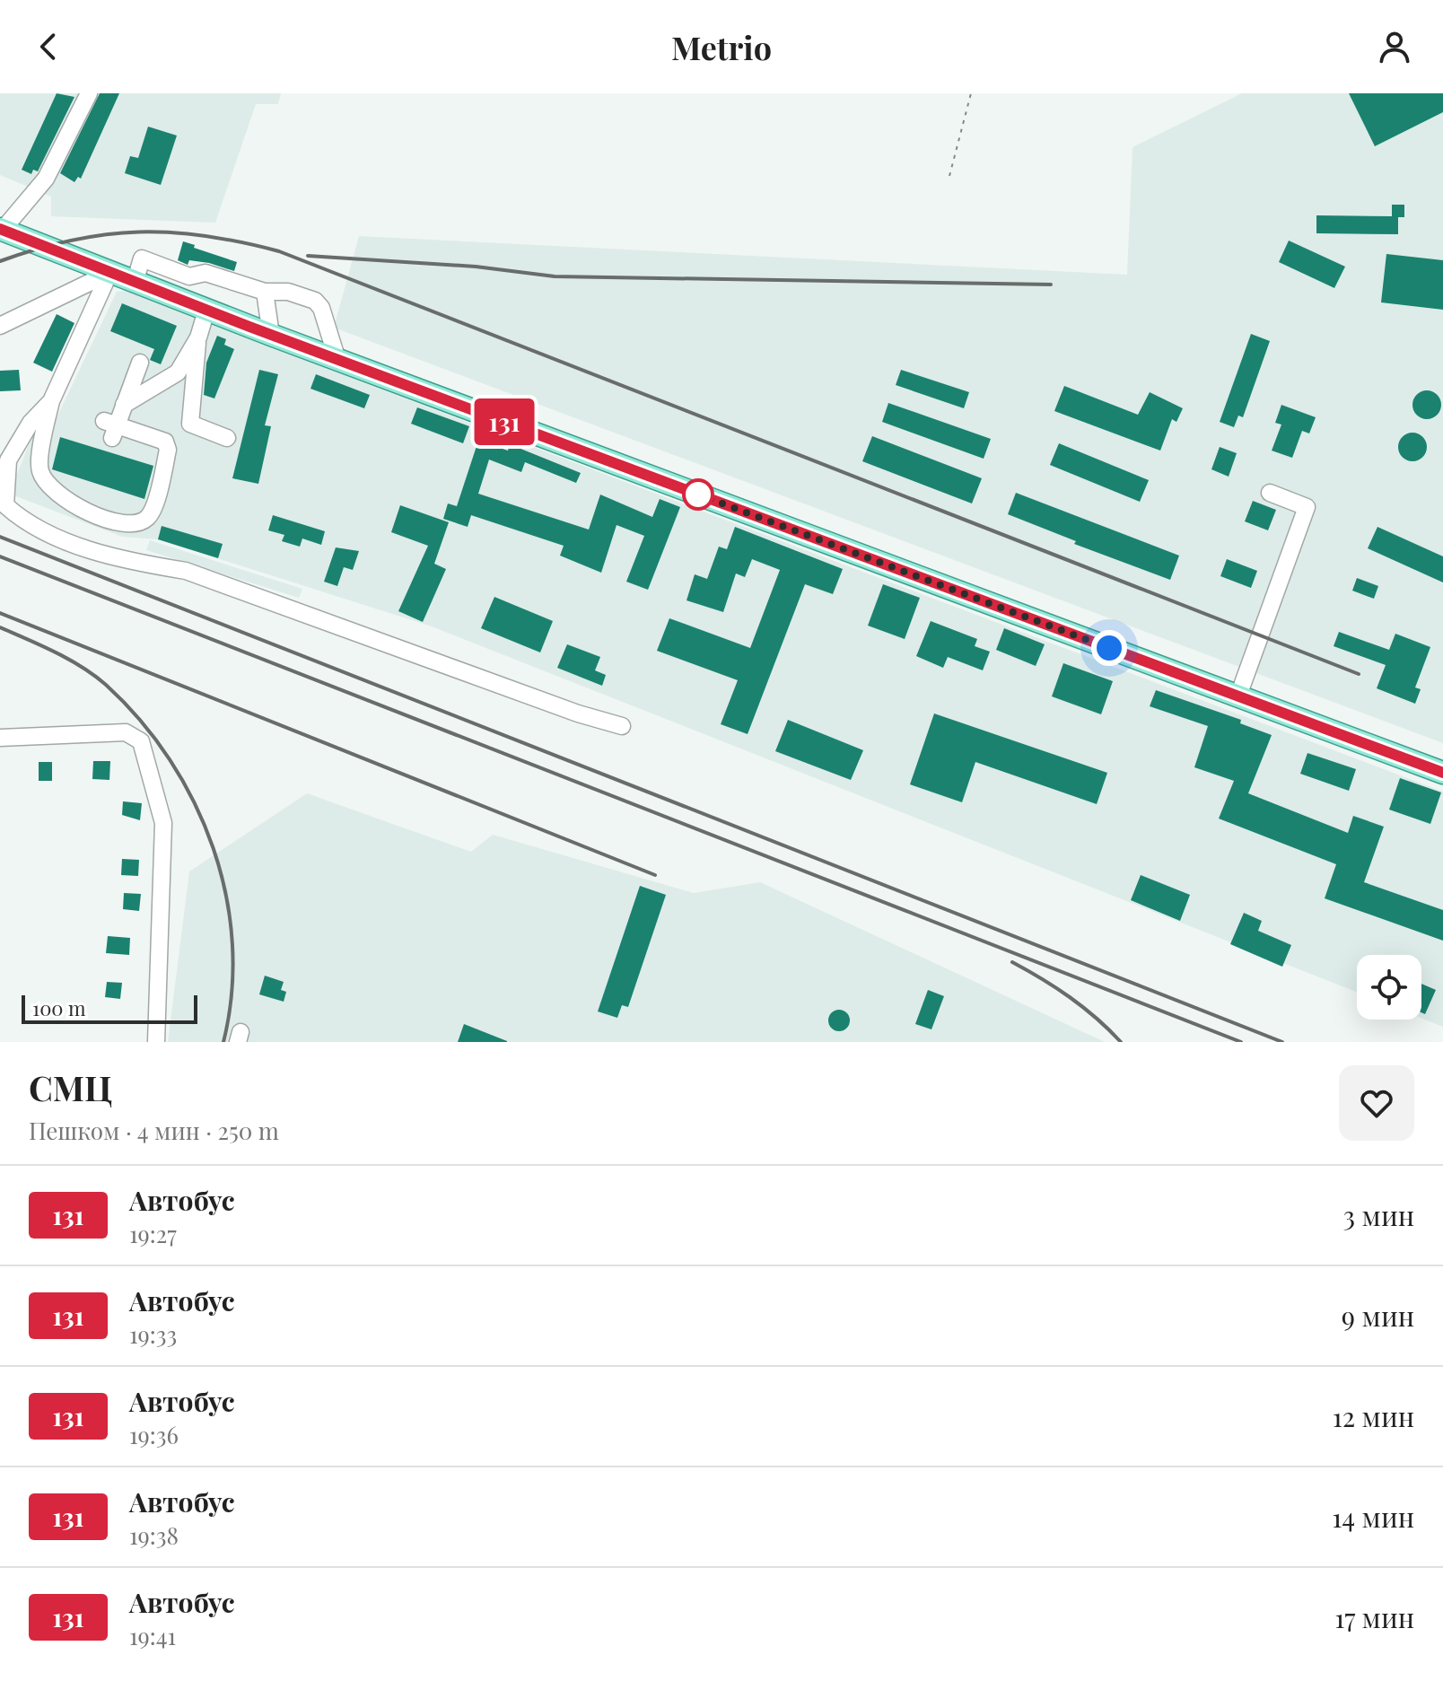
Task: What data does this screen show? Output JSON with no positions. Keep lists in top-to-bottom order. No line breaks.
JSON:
{"lines":["bus line 131"],"scale_bar":"100 m","page":{"header":"Metrio","on_map":"131","scale":"100 m","heading":["СМЦ","Пешком · 4 мин · 250 m"],"list":[{"mark":"131","name":"Автобус","note":"19:27","value":"3 мин"},{"mark":"131","name":"Автобус","note":"19:33","value":"9 мин"},{"mark":"131","name":"Автобус","note":"19:36","value":"12 мин"},{"mark":"131","name":"Автобус","note":"19:38","value":"14 мин"},{"mark":"131","name":"Автобус","note":"19:41","value":"17 мин"}]}}
